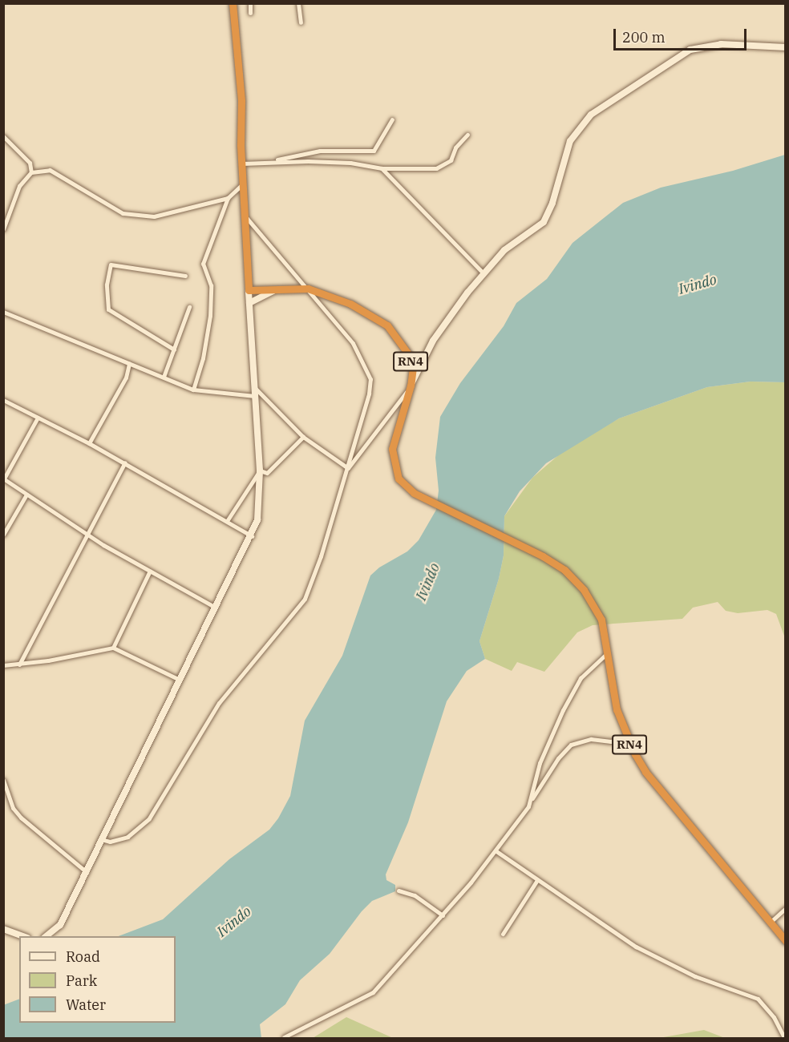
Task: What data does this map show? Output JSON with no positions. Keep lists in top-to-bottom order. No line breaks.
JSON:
{"streets":{"highway":["RN4"]},"water":["Ivindo"],"legend":["Road","Park","Water"],"scale_bar":"200 m"}
